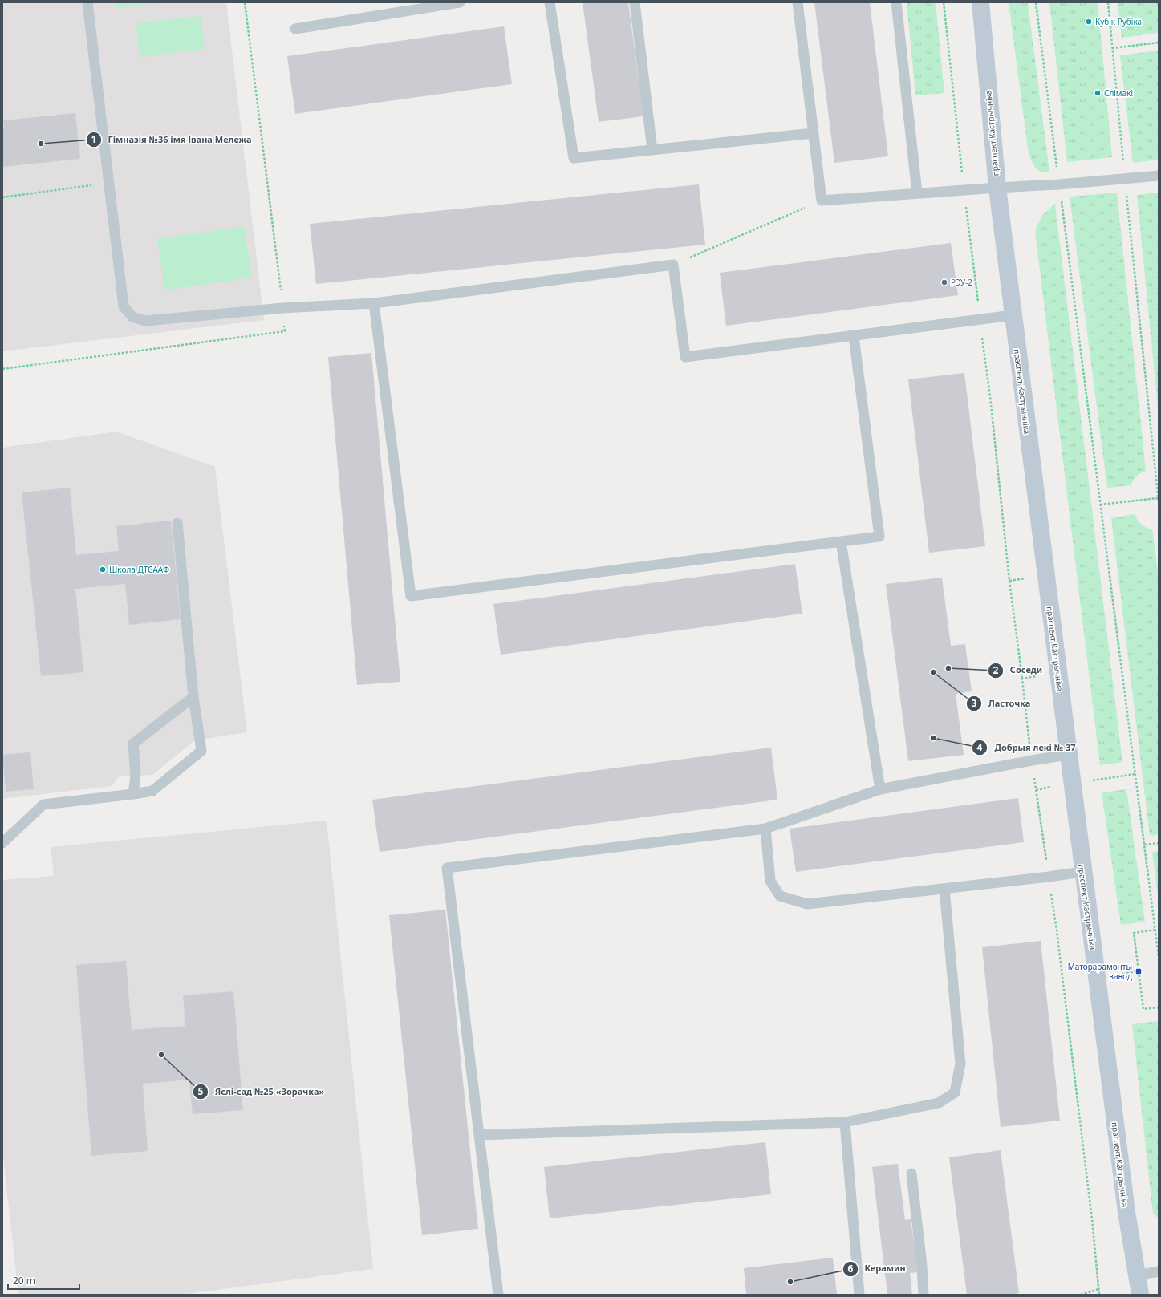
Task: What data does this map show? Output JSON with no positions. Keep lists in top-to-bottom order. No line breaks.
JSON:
{"streets":{"main road":["праспект Кастрычніка"]},"places":{"other":["Кубік Рубіка","Слімакі","Гімназія №36 імя Івана Мележа","РЭУ-2","Школа ДТСААФ","Соседи","Ласточка","Добрыя лекі № 37","Яслі-сад №25 «Зорачка»","Керамин"],"transit":["Маторарамонты завод"]},"scale_bar":"20 m"}
